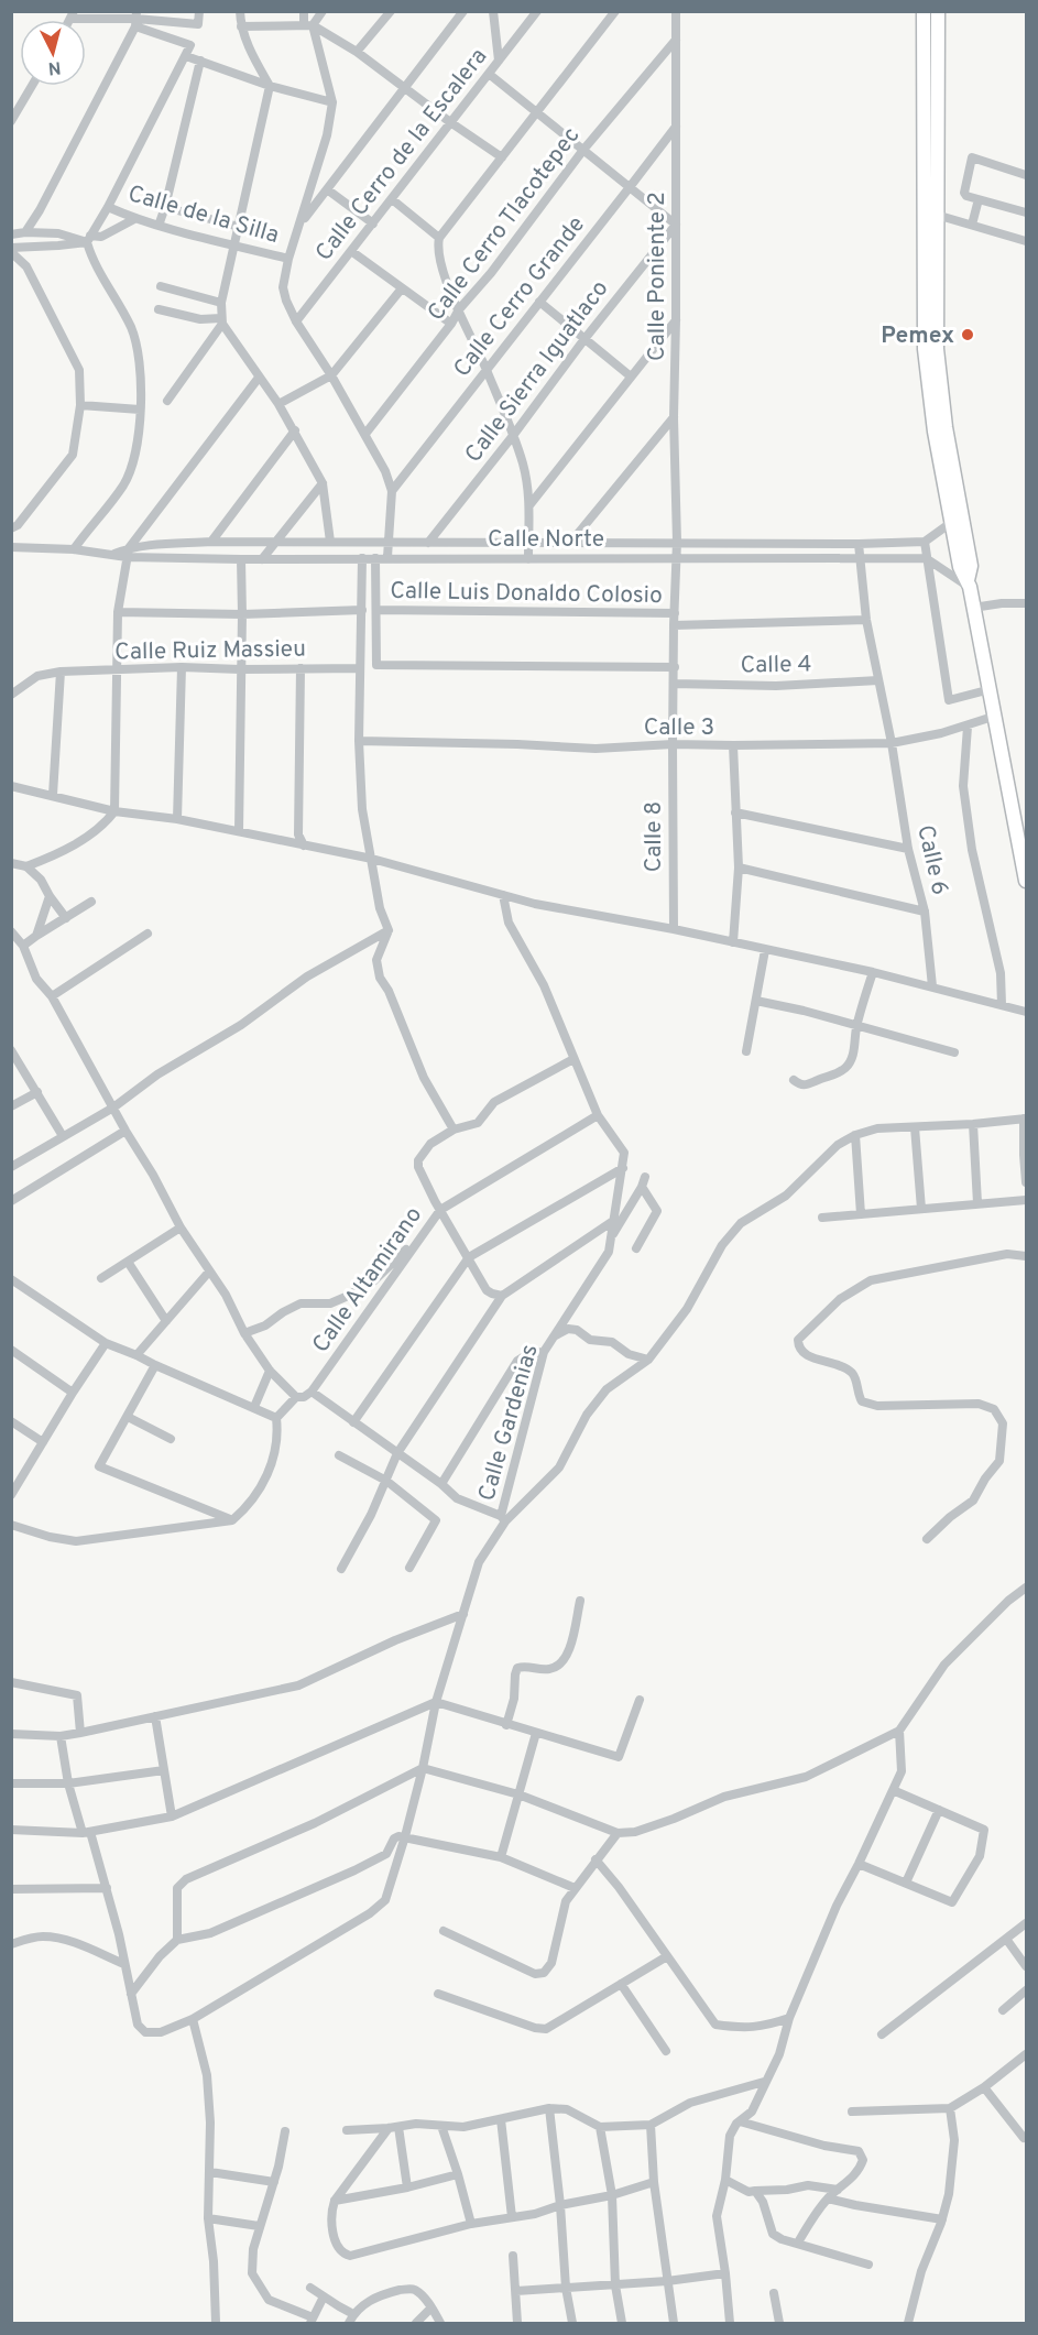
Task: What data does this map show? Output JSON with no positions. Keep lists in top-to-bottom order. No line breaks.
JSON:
{"streets":{"street":["Calle Cerro de la Escalera","Calle de la Silla","Calle Cerro Tlacotepec","Calle Poniente 2","Calle Cerro Grande","Calle Sierra Iguatlaco","Calle Norte","Calle Luis Donaldo Colosio","Calle Ruiz Massieu","Calle 4","Calle 3","Calle 8","Calle 6","Calle Altamirano","Calle Gardenias"]},"crossings":[["Calle Cerro Tlacotepec","Calle Poniente 2"],["Calle Poniente 2","Calle Cerro Grande"],["Calle Poniente 2","Calle Sierra Iguatlaco"],["Calle Poniente 2","Calle Norte"],["Calle Poniente 2","Calle Luis Donaldo Colosio"],["Calle Poniente 2","Calle 8"],["Calle Sierra Iguatlaco","Calle Norte"],["Calle Norte","Calle 6"],["Calle Luis Donaldo Colosio","Calle 8"],["Calle Luis Donaldo Colosio","Calle 6"],["Calle 4","Calle 8"],["Calle 4","Calle 6"],["Calle 3","Calle 8"],["Calle 3","Calle 6"],["Calle Altamirano","Calle Gardenias"]],"places":["Pemex"],"north":"bottom"}
